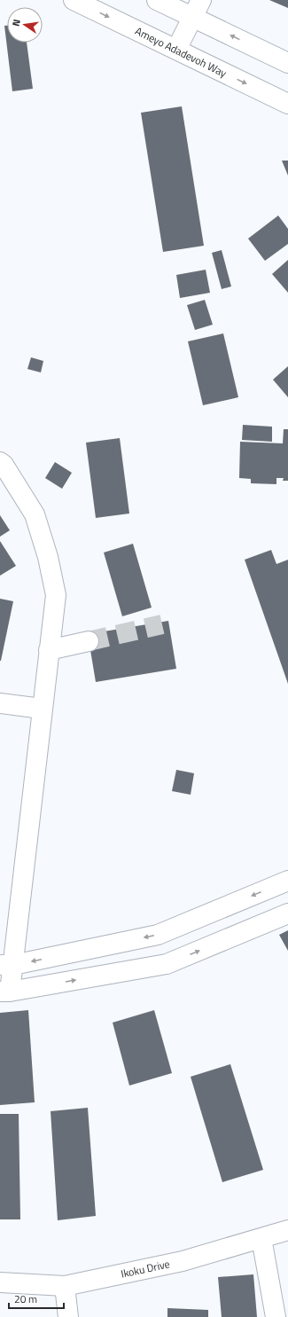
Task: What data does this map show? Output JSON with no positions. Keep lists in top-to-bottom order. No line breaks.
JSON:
{"streets":{"street":["Ameyo Adadevoh Way","Ikoku Drive"]},"scale_bar":"20 m","north":"left"}
